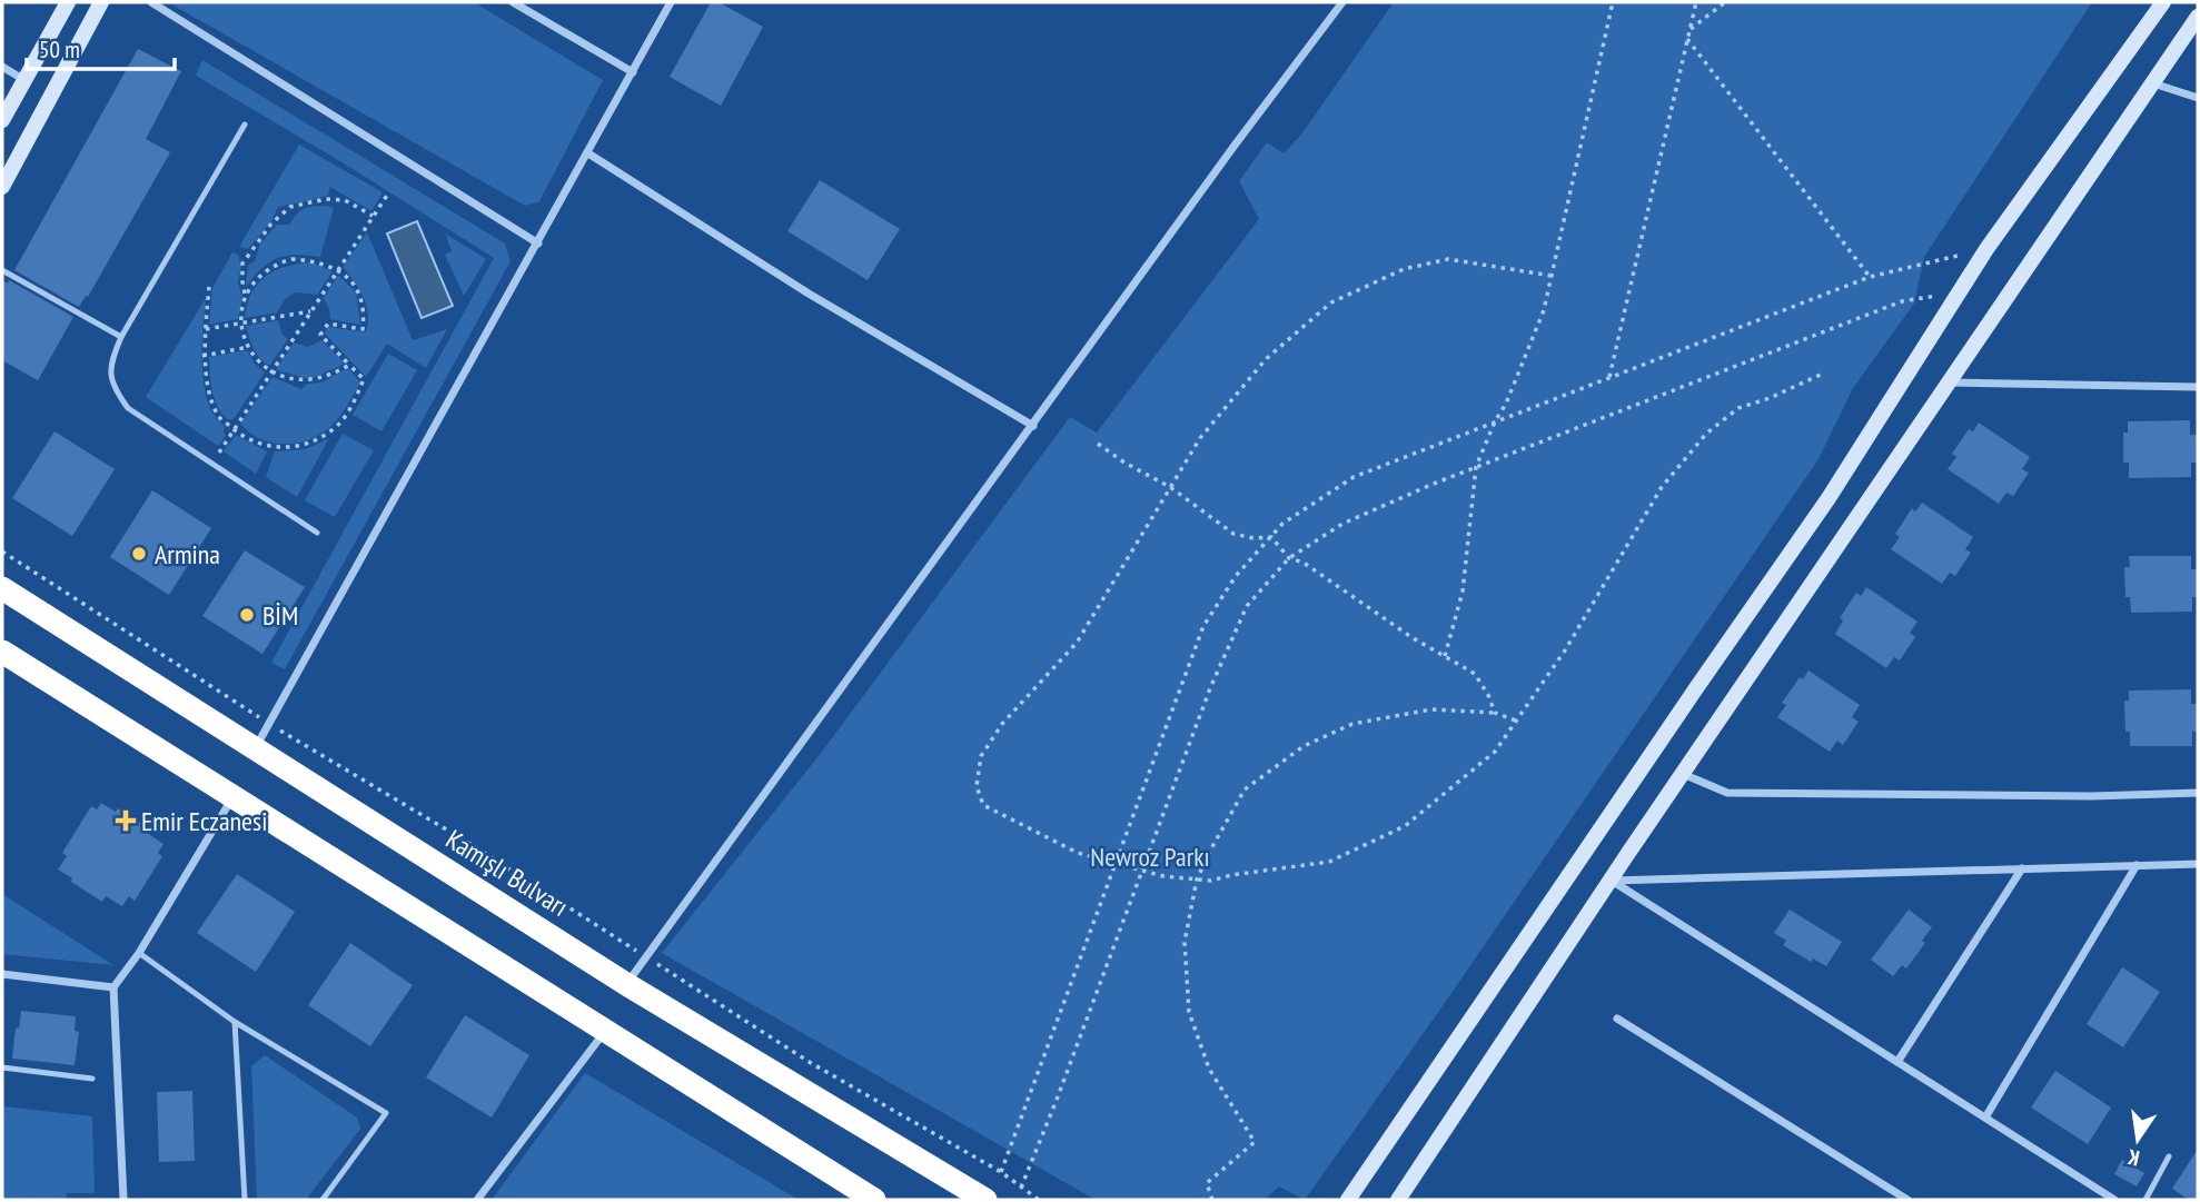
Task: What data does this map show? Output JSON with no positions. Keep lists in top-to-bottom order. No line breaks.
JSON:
{"streets":{"highway":["Kamışlı Bulvarı"]},"parks":["Newroz Parkı"],"places":{"other":["Armina","BİM"],"health":["Emir Eczanesi"]},"scale_bar":"50 m","north":"bottom"}
